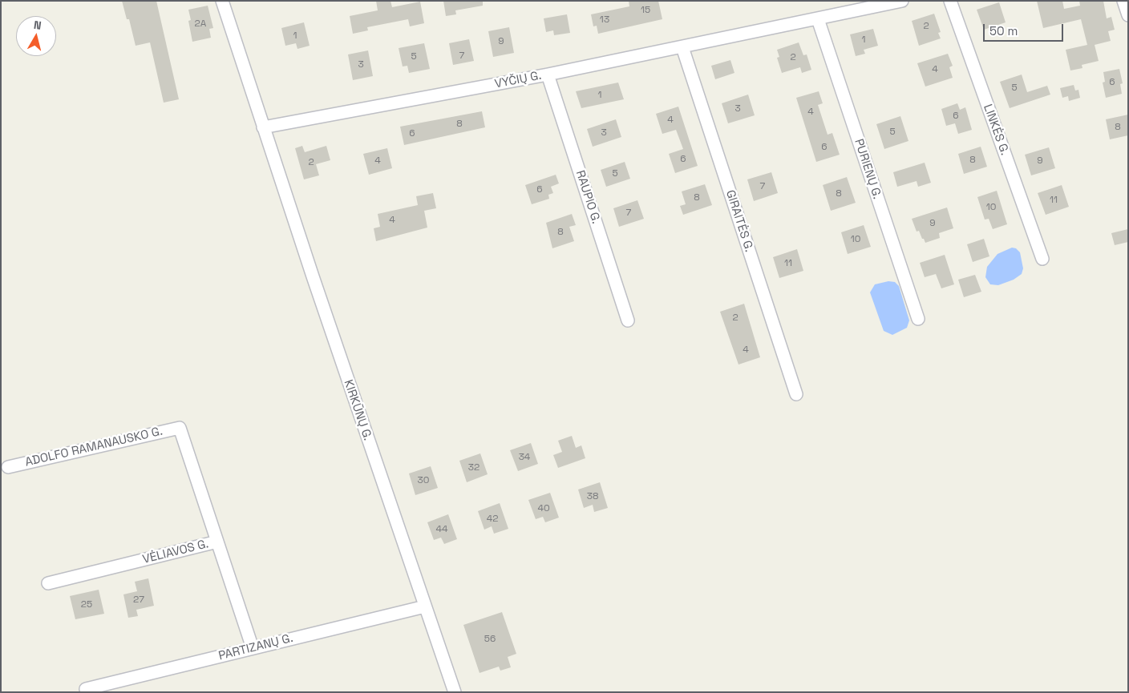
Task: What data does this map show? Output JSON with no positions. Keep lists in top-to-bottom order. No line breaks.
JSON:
{"streets":{"street":["VYČIŲ G.","LINKĖS G.","PURIENŲ G.","RAUPIO G.","GIRAITĖS G.","KIRKŪNŲ G.","ADOLFO RAMANAUSKO G.","VĖLIAVOS G.","PARTIZANŲ G."]},"crossings":[["VYČIŲ G.","PURIENŲ G."],["VYČIŲ G.","RAUPIO G."],["VYČIŲ G.","GIRAITĖS G."],["VYČIŲ G.","KIRKŪNŲ G."],["KIRKŪNŲ G.","PARTIZANŲ G."],["ADOLFO RAMANAUSKO G.","VĖLIAVOS G."],["VĖLIAVOS G.","PARTIZANŲ G."]],"house_numbers":["15","13","2A","2","1","1","9","7","5","2","3","4","6","5","1","3","4","6","4","8","8","5","3","6","6","6","8","4","9","2","5","7","6","8","8","11","10","7","4","9","8","10","11","2","4","34","32","30","38","40","42","44","27","25","56"],"scale_bar":"50 m","north":"top"}
